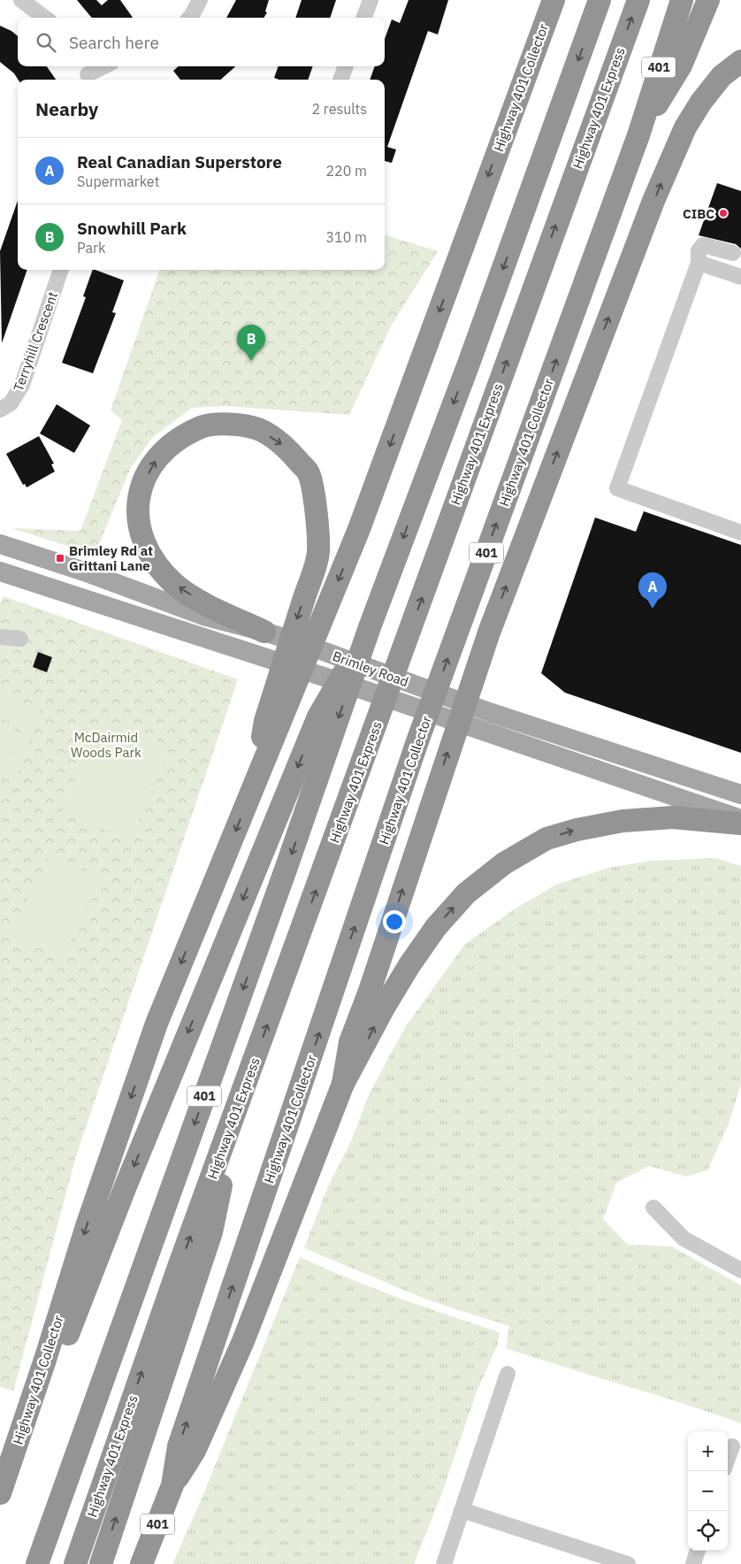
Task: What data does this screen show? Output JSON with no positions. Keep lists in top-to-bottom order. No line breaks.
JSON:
{"streets":{"highway":["401","Highway 401 Collector","Highway 401 Express"],"main road":["Brimley Road"],"street":["Terryhill Crescent"]},"parks":["McDairmid Woods Park"],"places":{"other":["CIBC"],"transit":["Brimley Rd at Grittani Lane"]},"page":{"search":"Search here","heading":["Nearby","2 results"],"list":[{"mark":"A","name":"Real Canadian Superstore","note":"Supermarket","value":"220 m"},{"mark":"B","name":"Snowhill Park","note":"Park","value":"310 m"}],"pins":["B","A"],"map_buttons":["+","−"]}}
